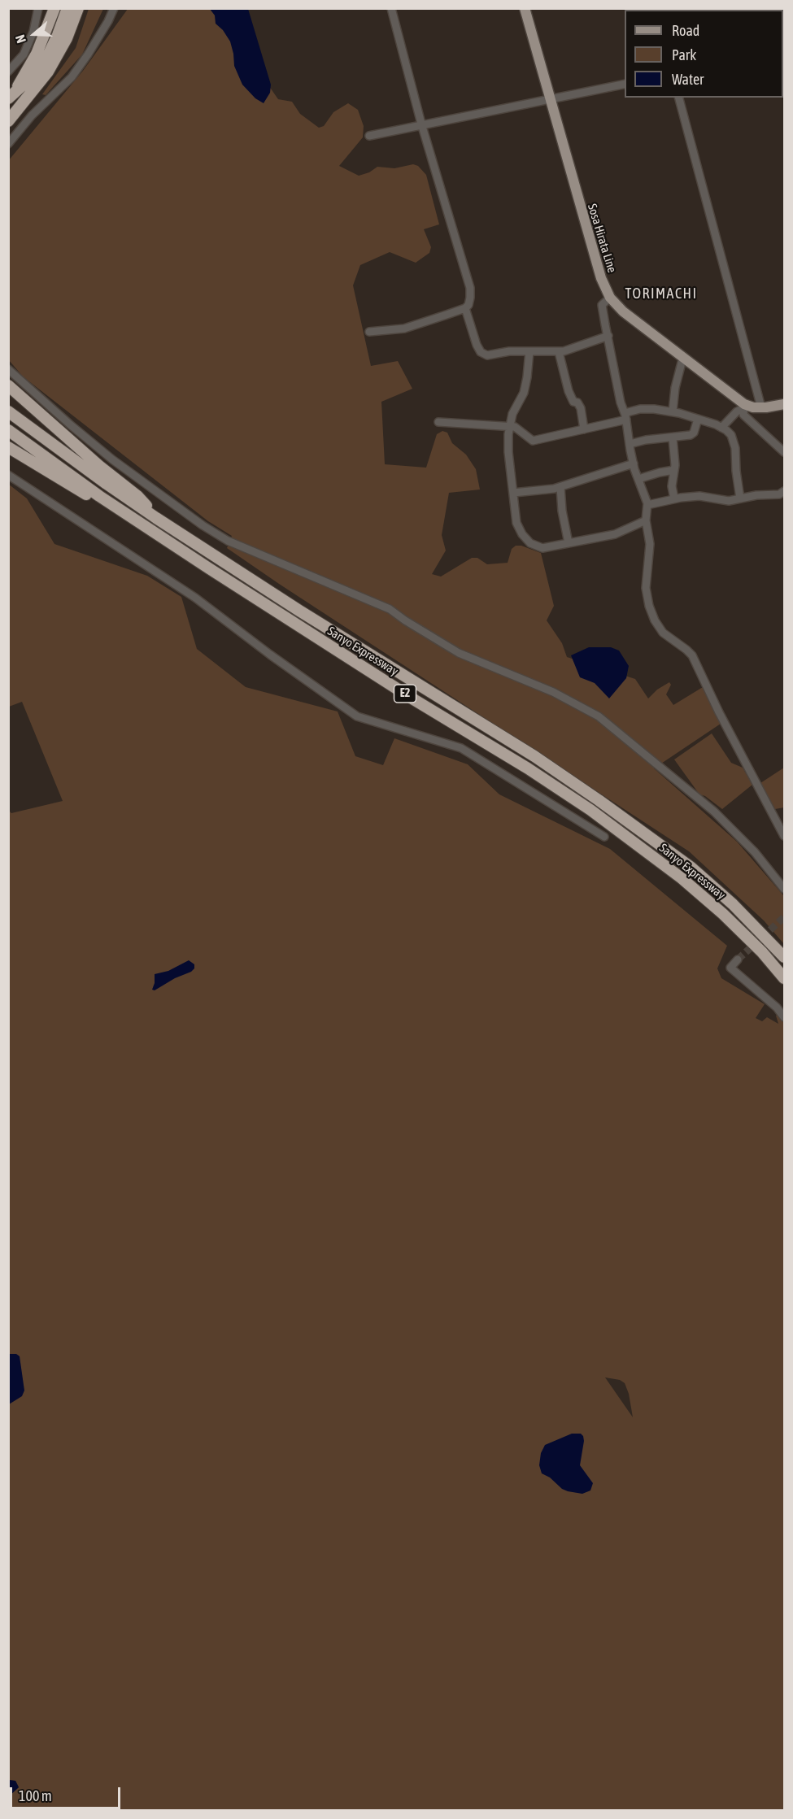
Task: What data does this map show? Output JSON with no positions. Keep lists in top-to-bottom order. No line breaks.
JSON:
{"streets":{"highway":["Sanyo Expressway","E2"],"main road":["Sosa Hirata Line"]},"districts":["TORIMACHI"],"legend":["Road","Park","Water"],"scale_bar":"100 m","north":"left"}
